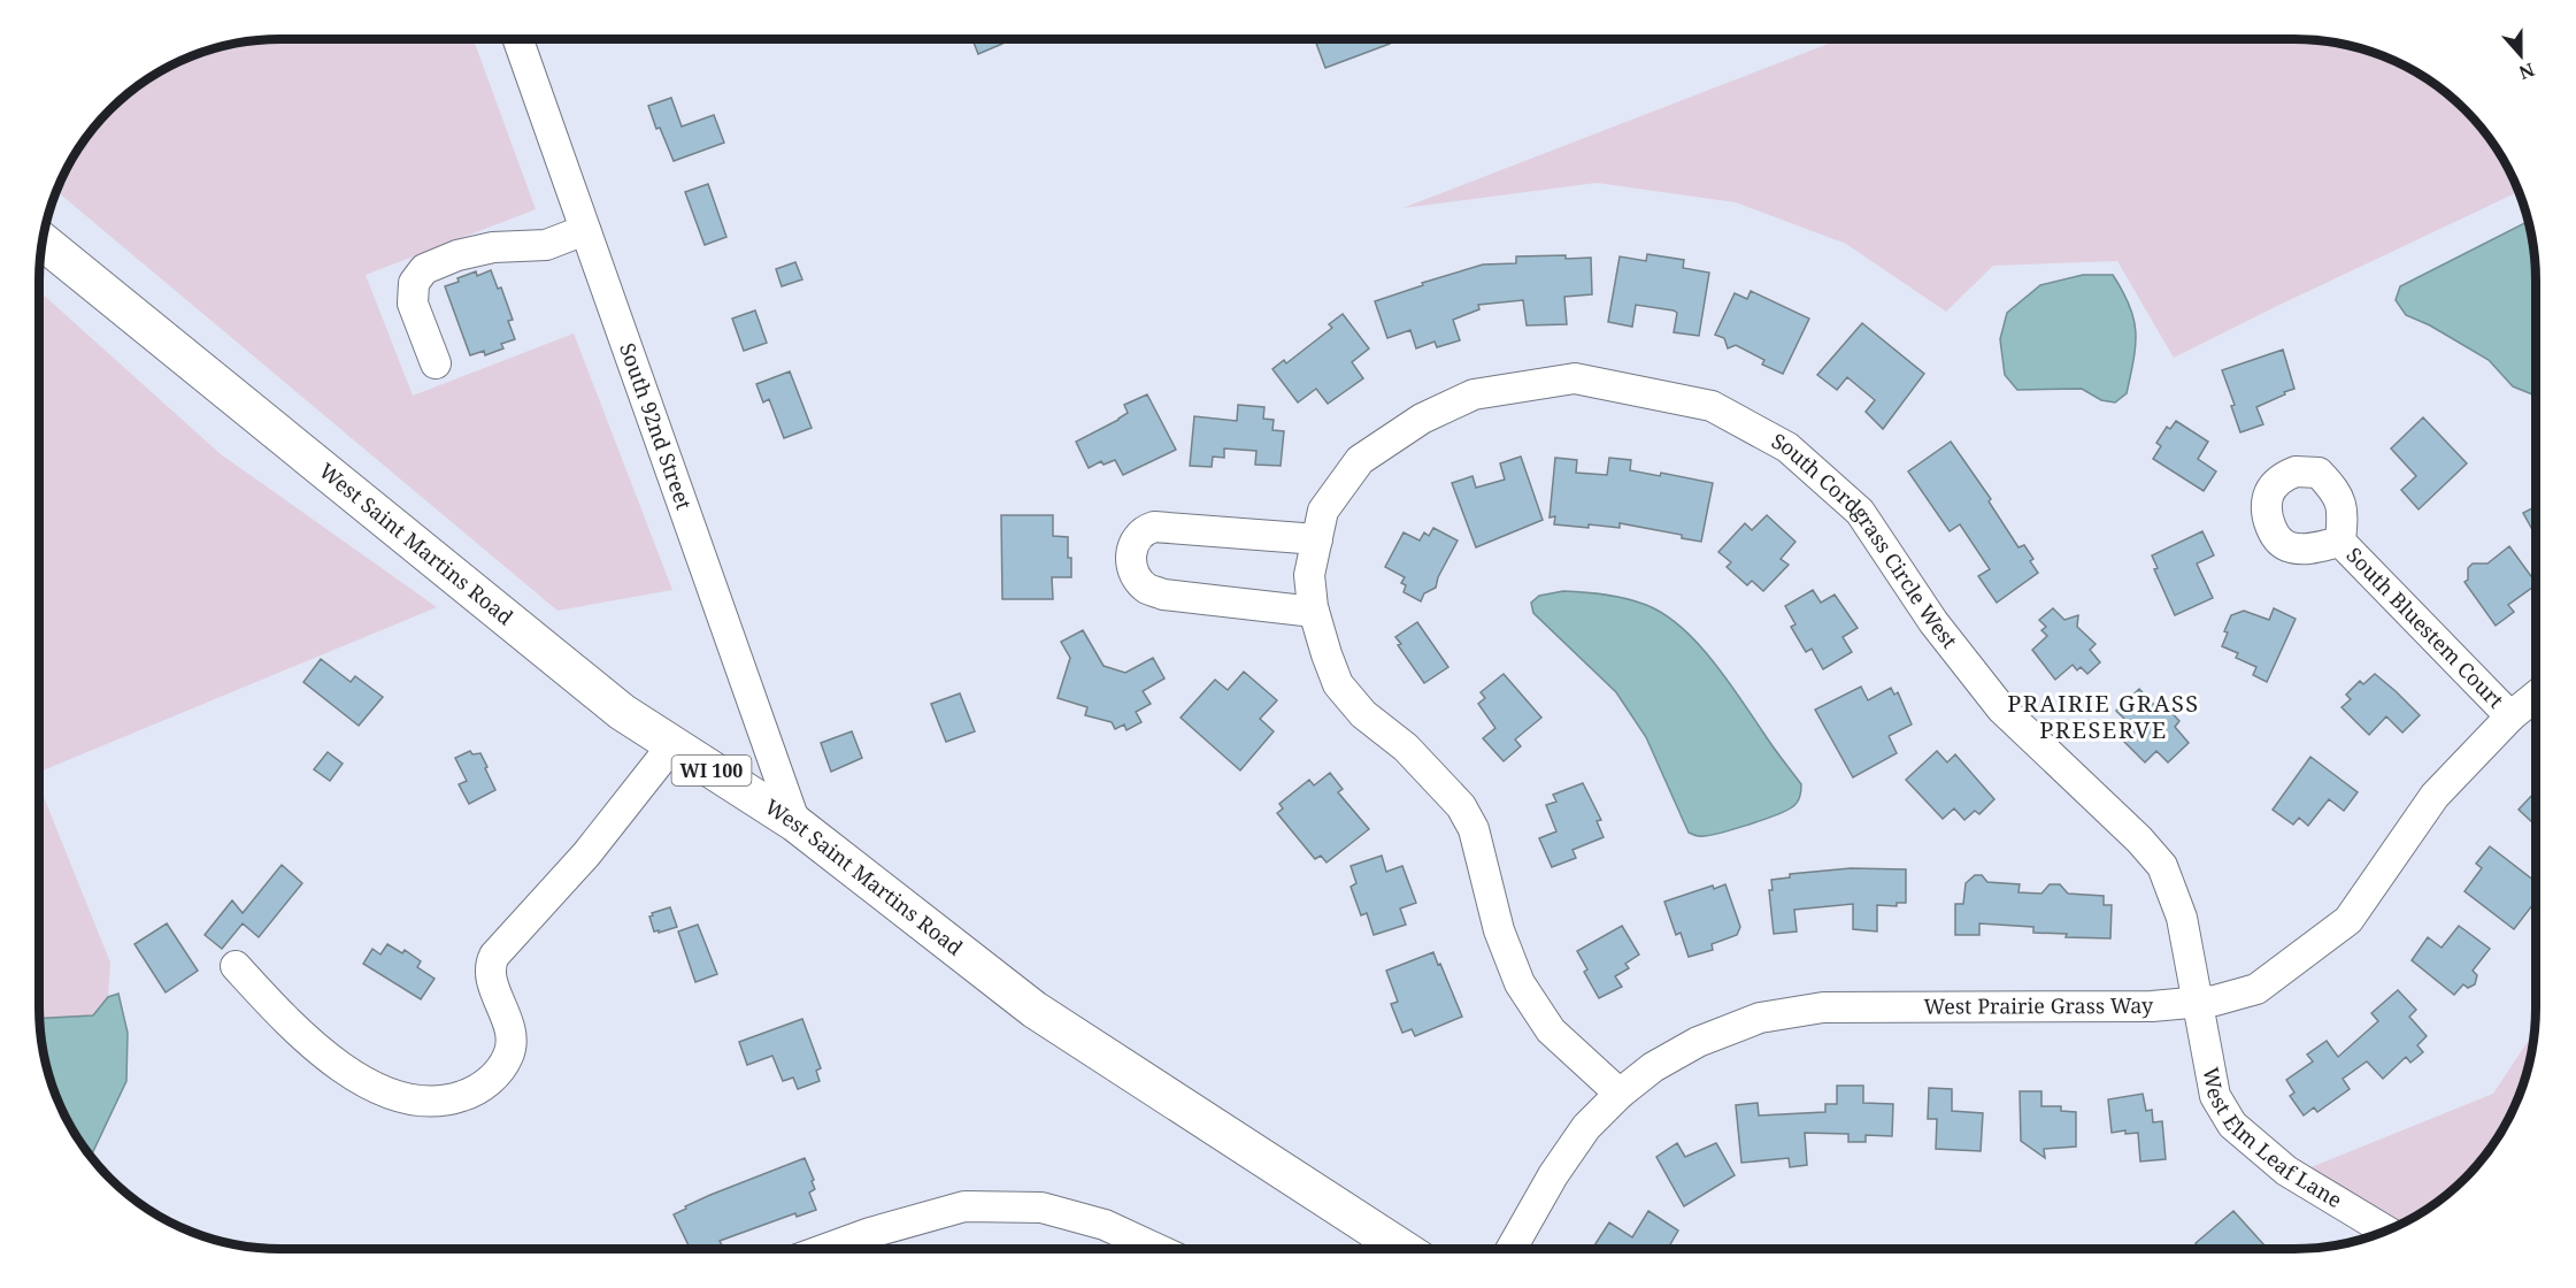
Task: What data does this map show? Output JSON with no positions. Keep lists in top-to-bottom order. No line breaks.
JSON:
{"streets":{"main road":["West Saint Martins Road","WI 100"],"street":["South 92nd Street","South Cordgrass Circle West","South Bluestem Court","West Prairie Grass Way","West Elm Leaf Lane"]},"crossings":[["South 92nd Street","West Saint Martins Road"],["South Cordgrass Circle West","West Prairie Grass Way"],["South Cordgrass Circle West","West Elm Leaf Lane"],["South Bluestem Court","West Prairie Grass Way"],["West Prairie Grass Way","West Elm Leaf Lane"]],"districts":["PRAIRIE GRASS PRESERVE"],"north":"bottom"}
